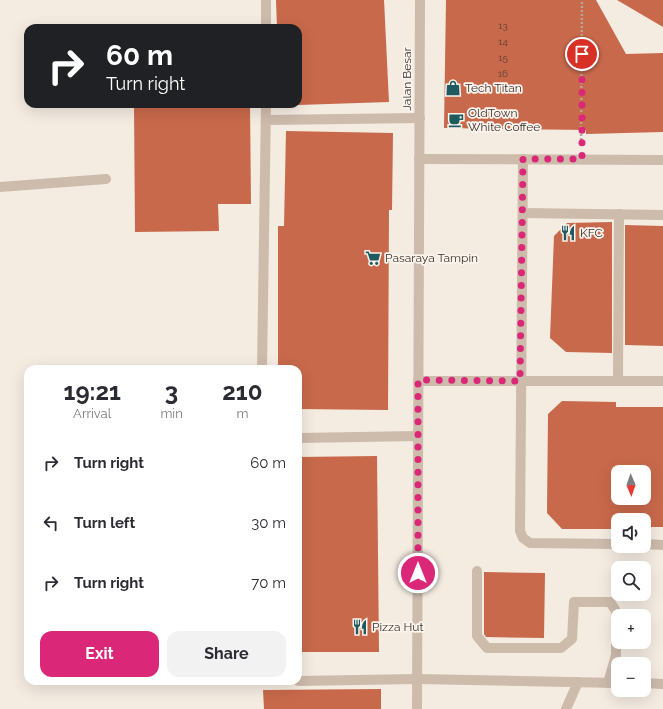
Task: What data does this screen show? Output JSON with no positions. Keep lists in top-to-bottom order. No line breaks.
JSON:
{"streets":{"street":["Jalan Besar"]},"places":{"shop":["Tech Titan"],"cafe":["OldTown White Coffee"],"restaurant":["KFC","Pizza Hut"],"supermarket":["Pasaraya Tampin"]},"house_numbers":["13","14","15","16"],"north":"bottom","page":{"turn":["60 m","Turn right"],"eta":["19:21","Arrival","3","min","210","m"],"list":[{"name":"Turn right","value":"60 m"},{"name":"Turn left","value":"30 m"},{"name":"Turn right","value":"70 m"}],"map_buttons":["+","−"],"buttons":["Exit","Share"]}}
